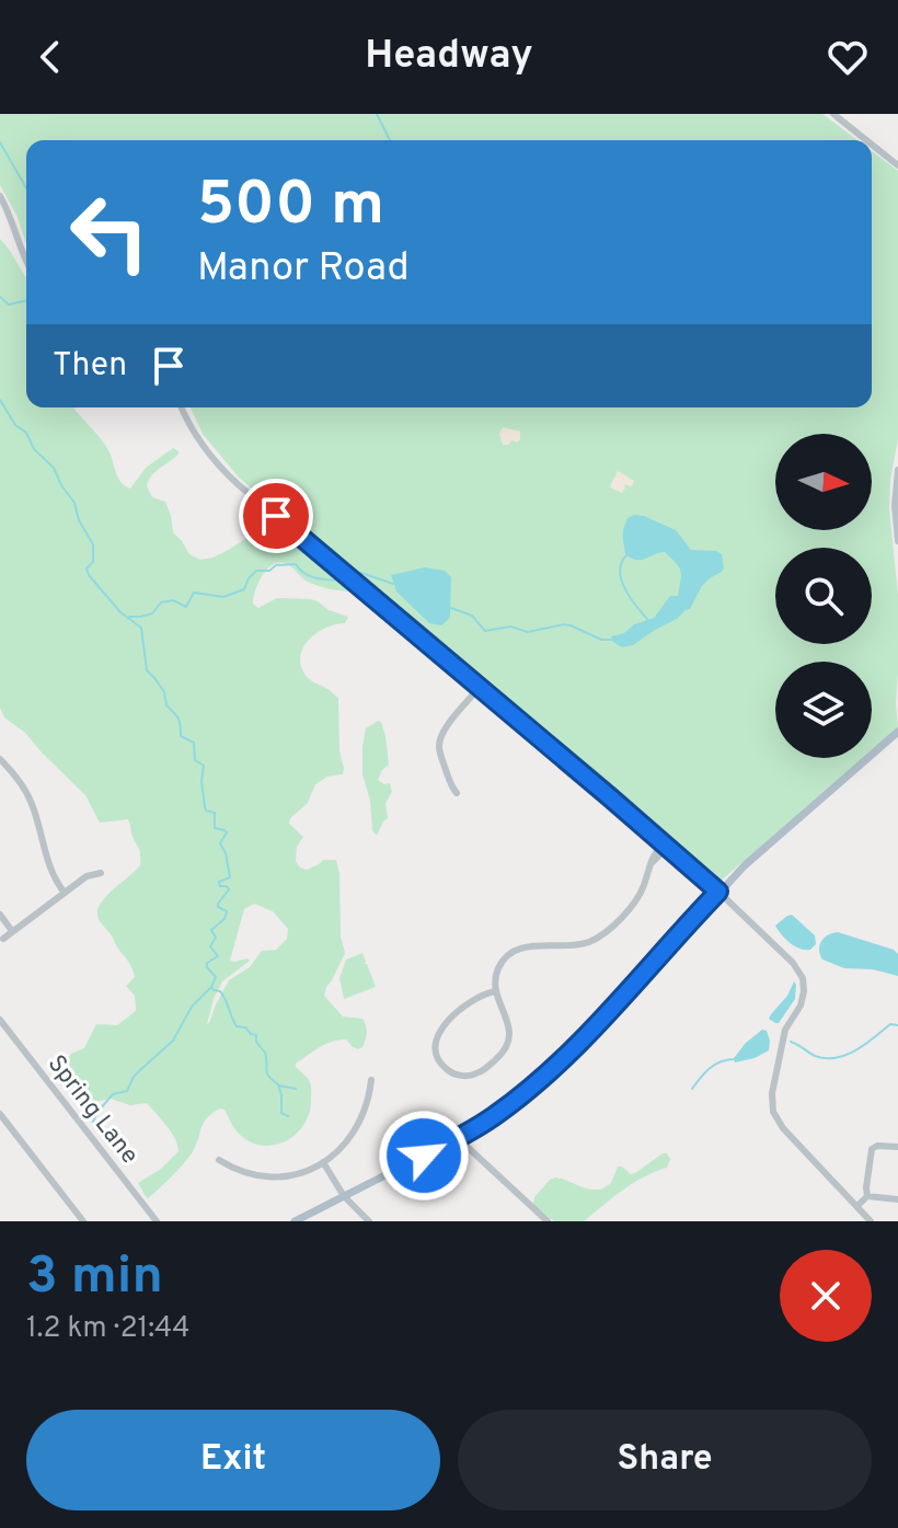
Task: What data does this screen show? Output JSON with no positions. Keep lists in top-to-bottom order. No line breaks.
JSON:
{"streets":{"street":["Spring Lane"]},"north":"right","page":{"header":"Headway","turn":["500 m","Manor Road"],"then":"Then","heading":["3 min","1.2 km · 21:44"],"buttons":["Exit","Share"]}}
